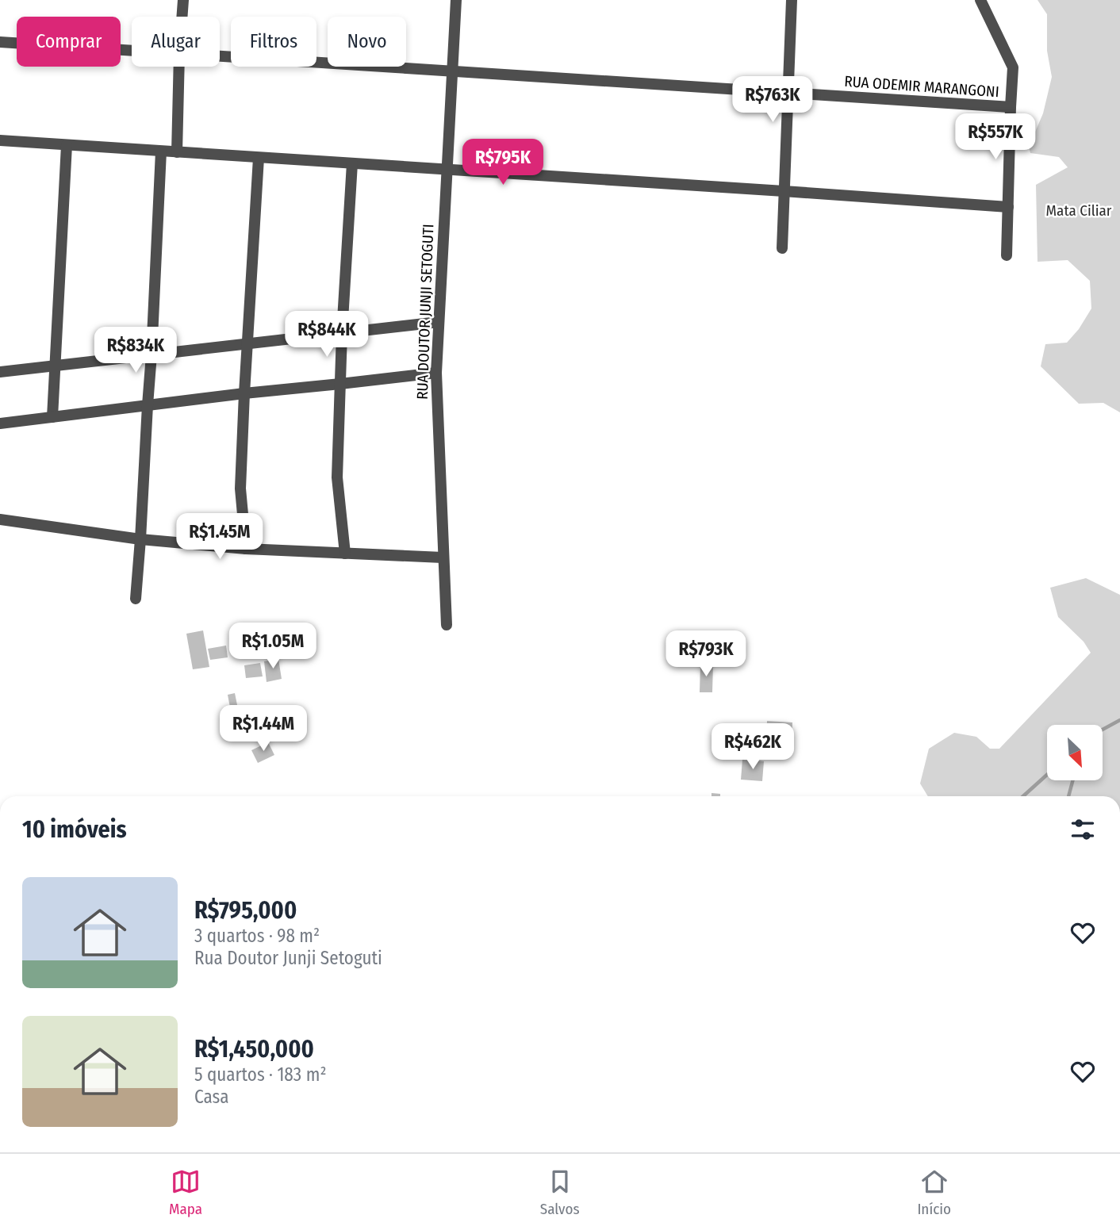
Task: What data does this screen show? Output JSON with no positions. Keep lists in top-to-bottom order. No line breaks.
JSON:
{"streets":{"street":["RUA ODEMIR MARANGONI","RUA DOUTOR JUNJI SETOGUTI"]},"crossings":[["RUA ODEMIR MARANGONI","RUA DOUTOR JUNJI SETOGUTI"]],"parks":["Mata Ciliar"],"north":"bottom right","page":{"chip":["Comprar","Alugar","Filtros","Novo"],"price":["R$763K","R$557K","R$795K","R$844K","R$834K","R$1.45M","R$1.05M","R$793K","R$1.44M","R$462K"],"heading":"10 imóveis","list":[{"name":"R$795,000","note":"3 quartos · 98 m² · Rua Doutor Junji Setoguti"},{"name":"R$1,450,000","note":"5 quartos · 183 m² · Casa"}],"tabs":["Mapa","Salvos","Início"]}}
